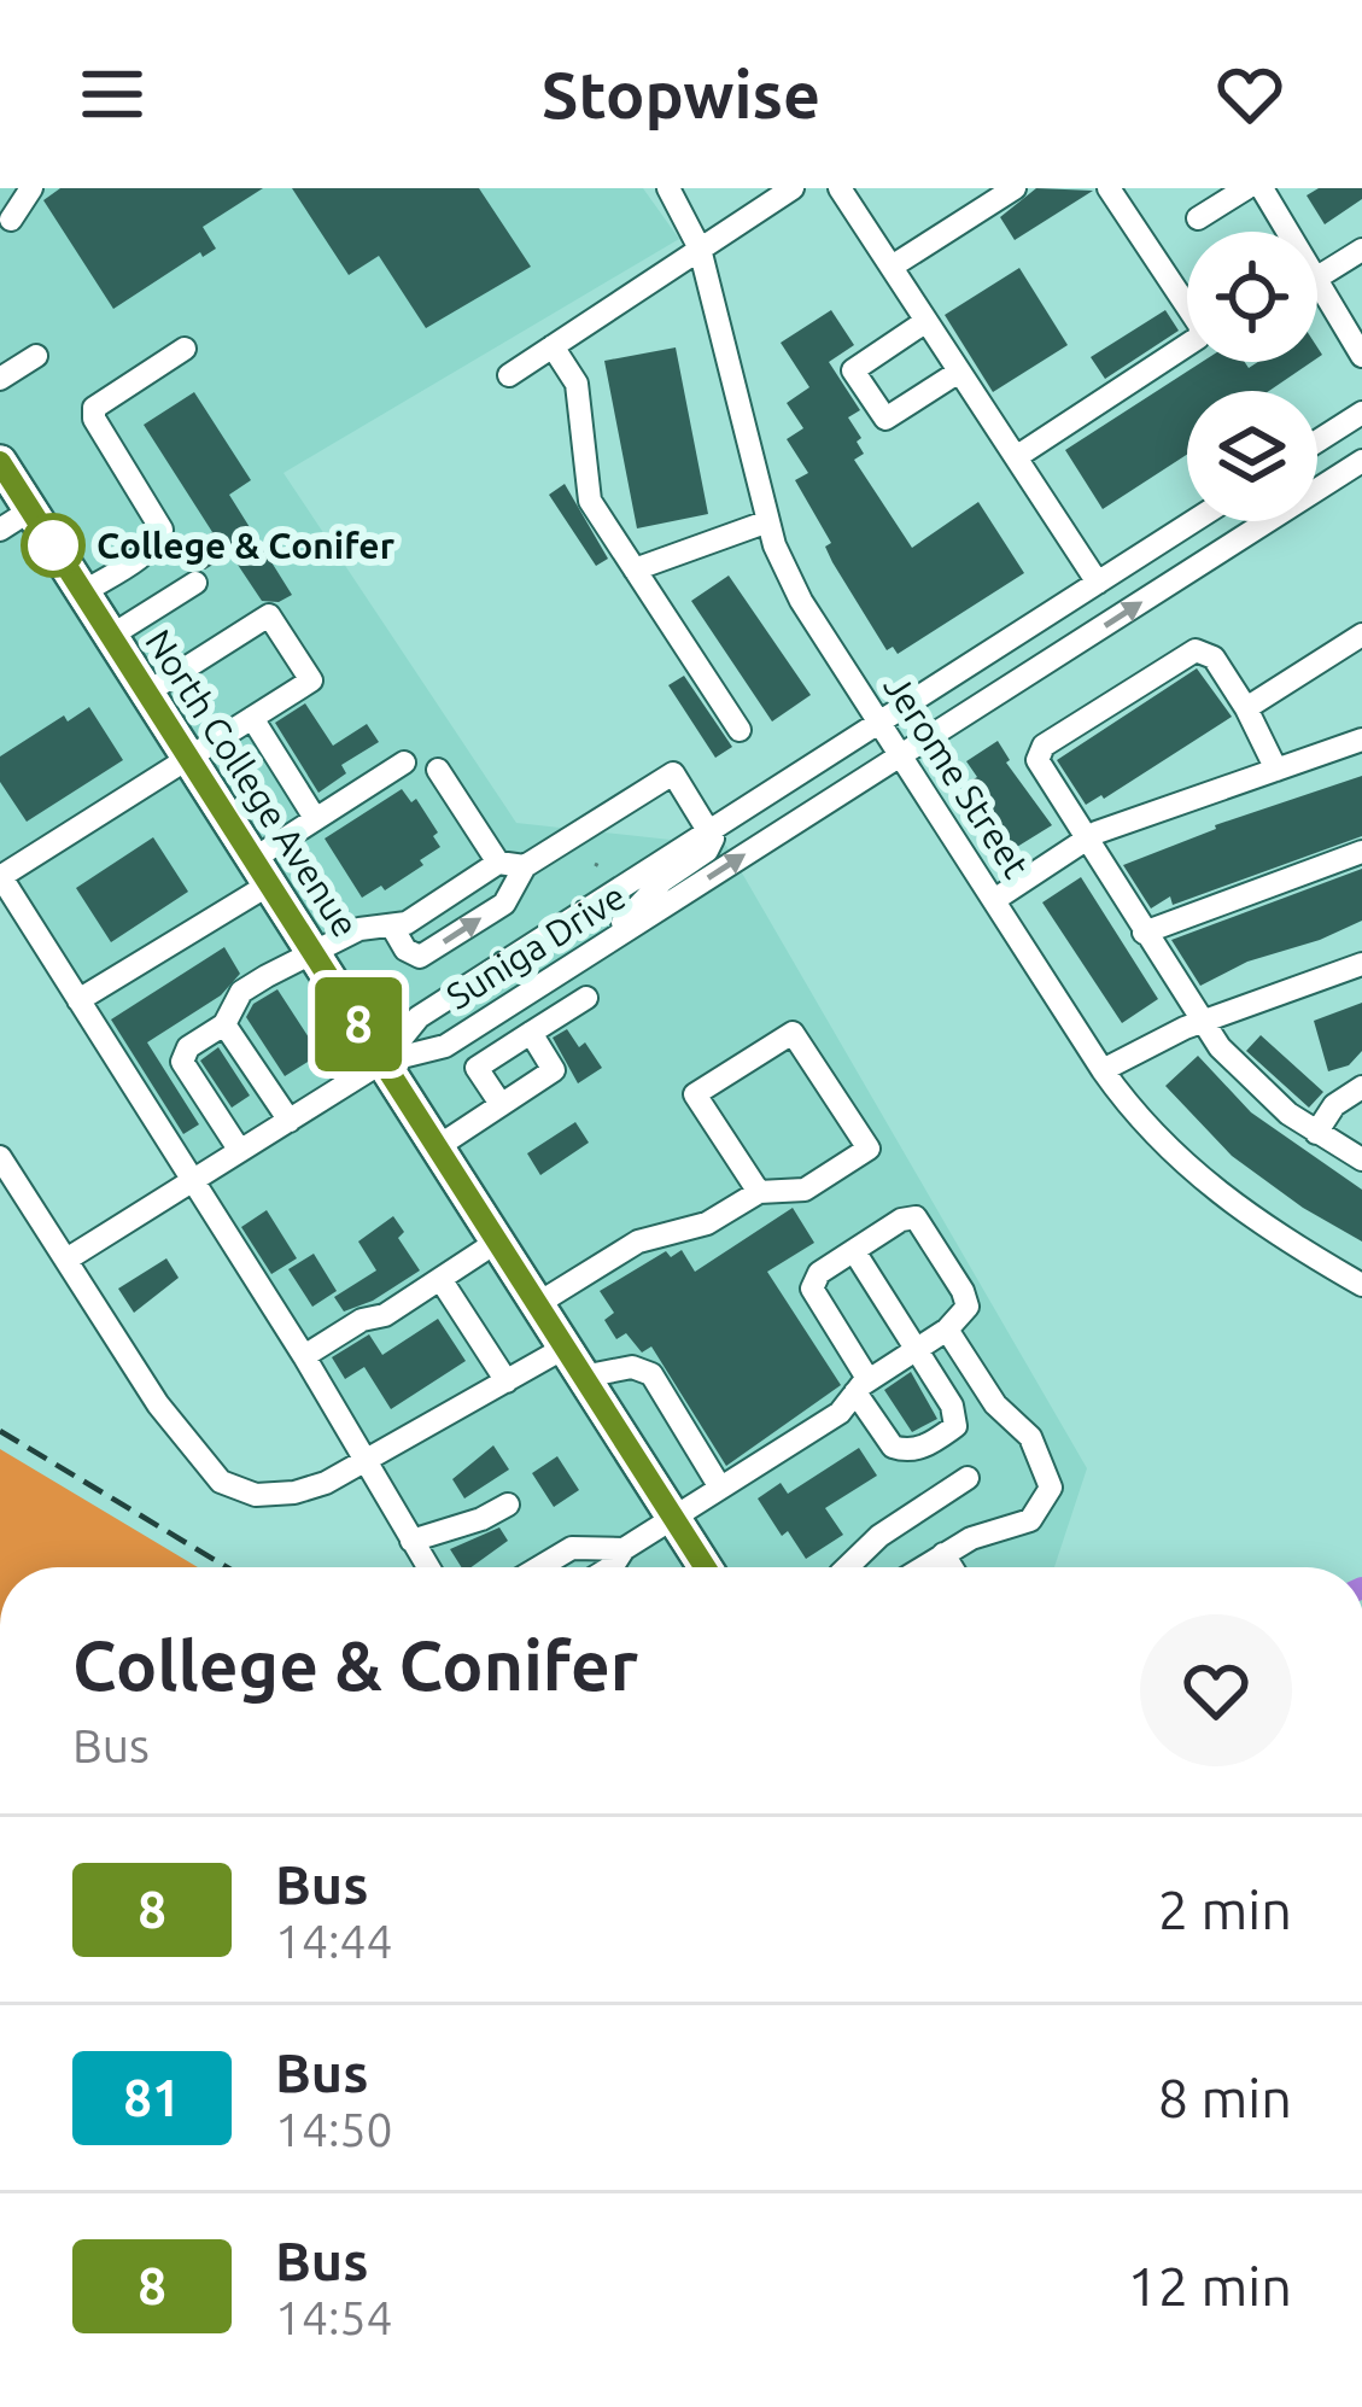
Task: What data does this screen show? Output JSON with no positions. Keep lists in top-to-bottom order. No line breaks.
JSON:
{"streets":{"highway":["North College Avenue"],"street":["Jerome Street","Suniga Drive"]},"crossings":[["Jerome Street","Suniga Drive"],["North College Avenue","Suniga Drive"]],"places":["College & Conifer"],"lines":["bus line 8"],"page":{"header":"Stopwise","on_map":"8","heading":["College & Conifer","Bus"],"list":[{"mark":"8","name":"Bus","note":"14:44","value":"2 min"},{"mark":"81","name":"Bus","note":"14:50","value":"8 min"},{"mark":"8","name":"Bus","note":"14:54","value":"12 min"}]}}
